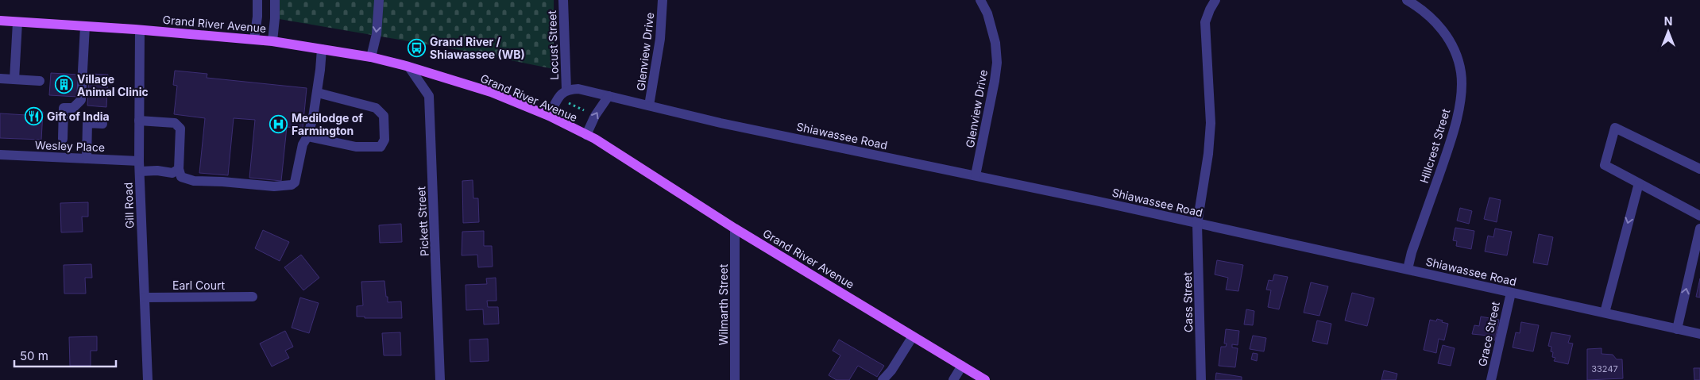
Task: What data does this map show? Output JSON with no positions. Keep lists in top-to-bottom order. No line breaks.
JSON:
{"streets":{"main road":["Grand River Avenue"],"street":["Locust Street","Glenview Drive","Shiawassee Road","Wesley Place","Hillcrest Street","Gill Road","Pickett Street","Earl Court","Cass Street","Wilmarth Street","Grace Street"]},"crossings":[["Grand River Avenue","Gill Road"],["Grand River Avenue","Pickett Street"],["Grand River Avenue","Wilmarth Street"],["Locust Street","Shiawassee Road"],["Glenview Drive","Shiawassee Road"],["Shiawassee Road","Hillcrest Street"],["Shiawassee Road","Cass Street"],["Shiawassee Road","Grace Street"],["Wesley Place","Gill Road"],["Gill Road","Earl Court"]],"places":{"bus stop":["Grand River / Shiawassee (WB)"],"building":["Village Animal Clinic"],"restaurant":["Gift of India"],"hospital":["Medilodge of Farmington"]},"house_numbers":["33247"],"scale_bar":"50 m","north":"top"}
